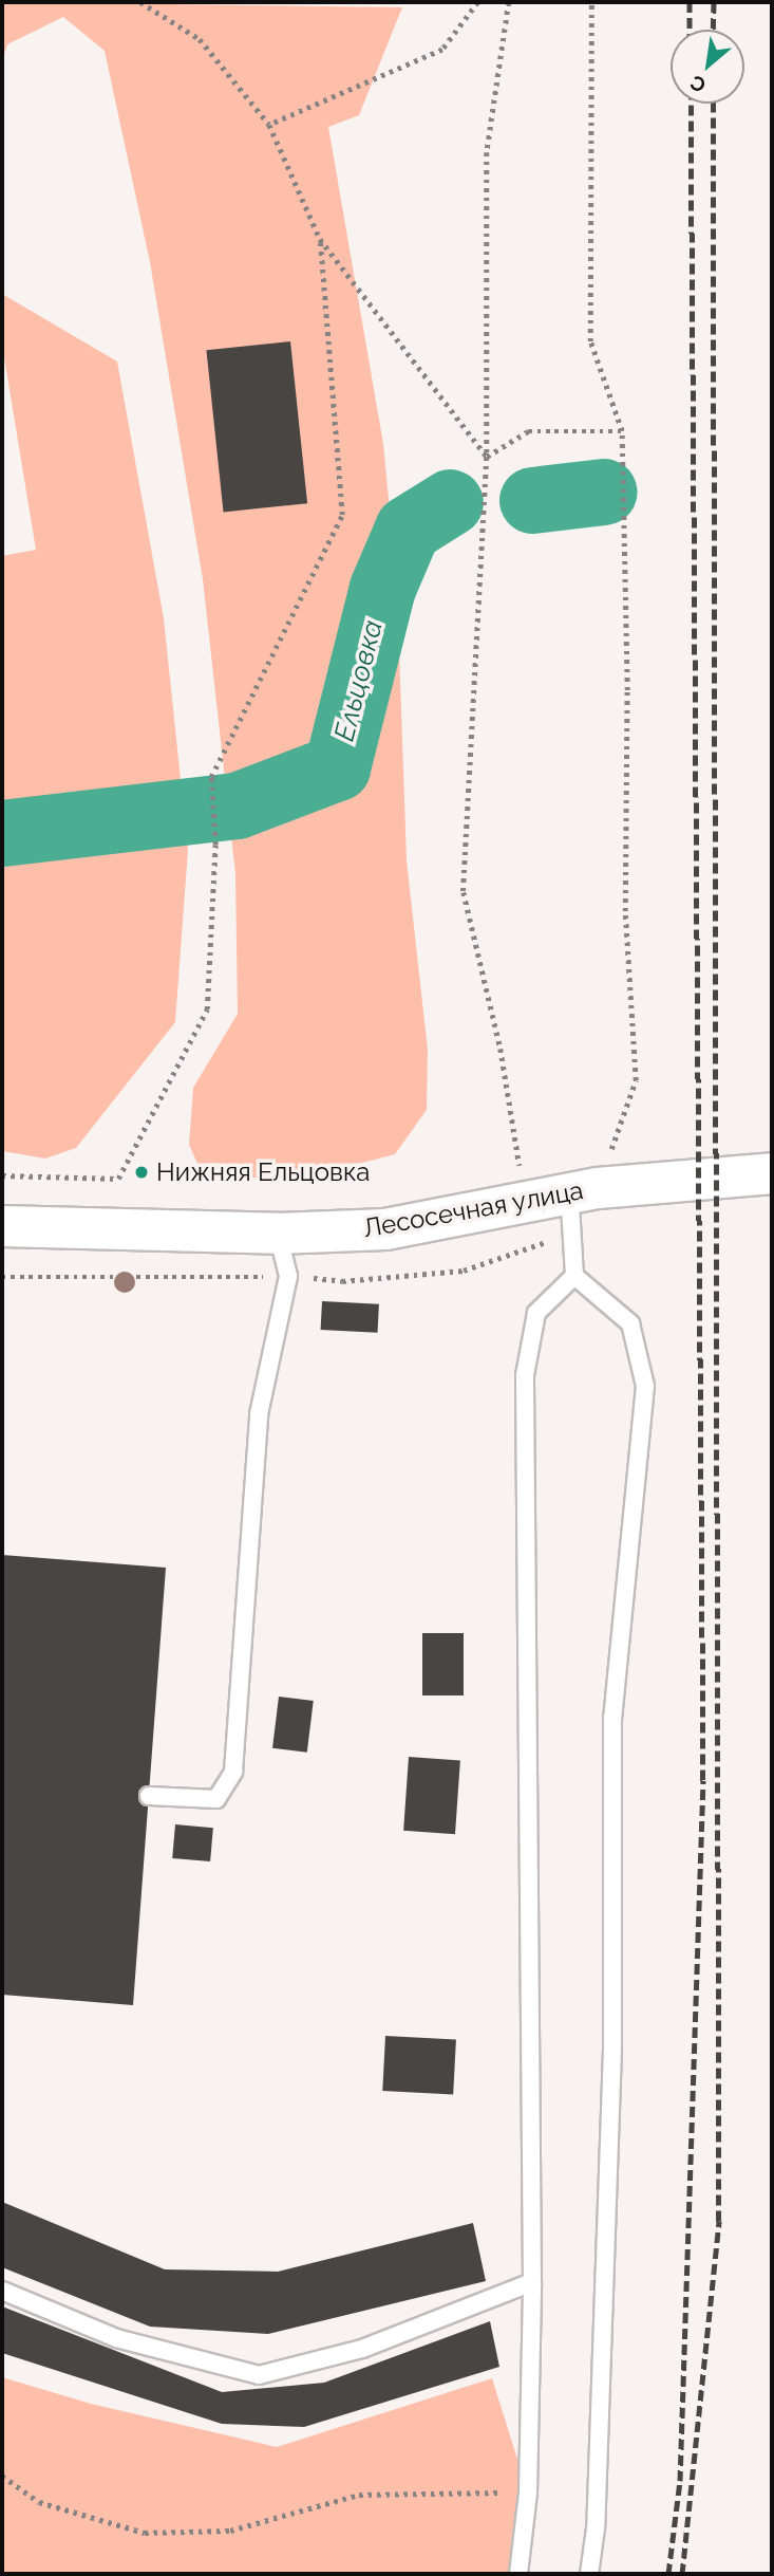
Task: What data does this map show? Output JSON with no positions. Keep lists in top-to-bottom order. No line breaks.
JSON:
{"streets":{"street":["Лесосечная улица"]},"water":["Ельцовка"],"places":["Нижняя Ельцовка"],"north":"bottom left"}
